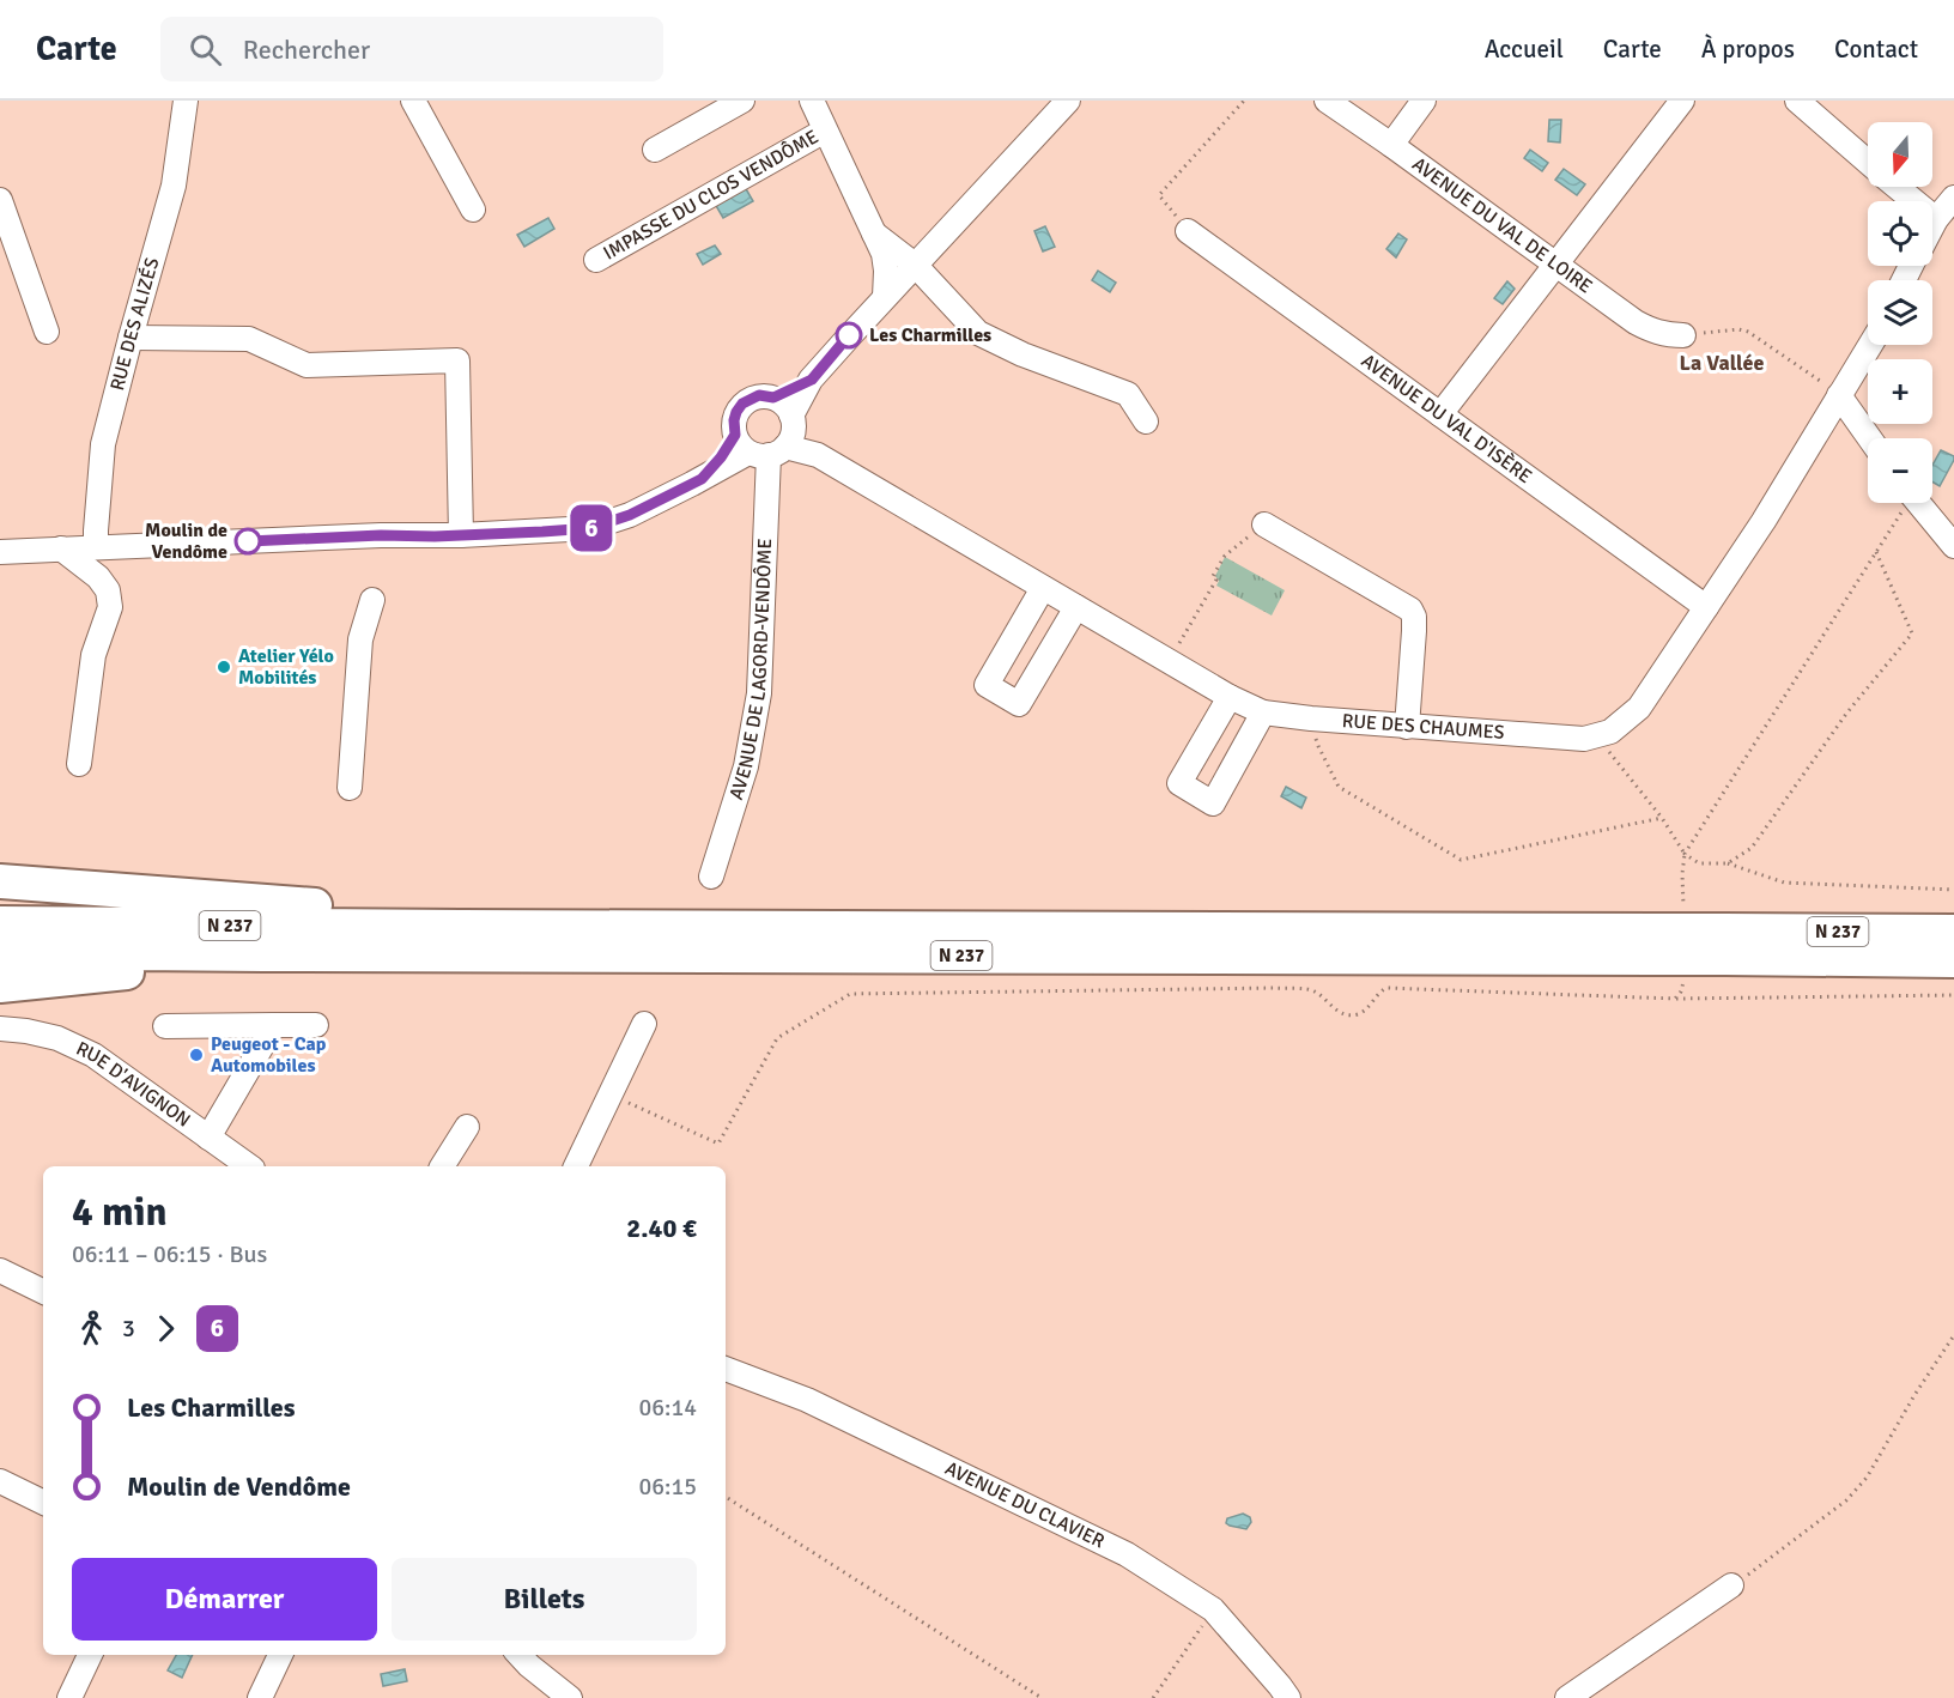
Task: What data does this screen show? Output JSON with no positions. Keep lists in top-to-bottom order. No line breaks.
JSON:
{"streets":{"highway":["N 237"],"street":["IMPASSE DU CLOS VENDÔME","AVENUE DU VAL DE LOIRE","RUE DES ALIZÉS","AVENUE DU VAL D'ISÈRE","AVENUE DE LAGORD-VENDÔME","RUE DES CHAUMES","RUE D'AVIGNON","AVENUE DU CLAVIER"]},"crossings":[["AVENUE DU VAL D'ISÈRE","RUE DES CHAUMES"],["AVENUE DE LAGORD-VENDÔME","RUE DES CHAUMES"]],"districts":["La Vallée"],"places":["Les Charmilles","Moulin de Vendôme","Atelier Yélo Mobilités","Peugeot - Cap Automobiles"],"lines":["bus line 6"],"north":"bottom","page":{"header":"Carte","search":"Rechercher","nav":["Accueil","Carte","À propos","Contact"],"on_map":"6","map_buttons":["+","−"],"heading":["4 min","06:11 – 06:15 · Bus","2.40 €"],"legs":["3","6"],"list":[{"name":"Les Charmilles","value":"06:14"},{"name":"Moulin de Vendôme","value":"06:15"}],"buttons":["Démarrer","Billets"]}}
